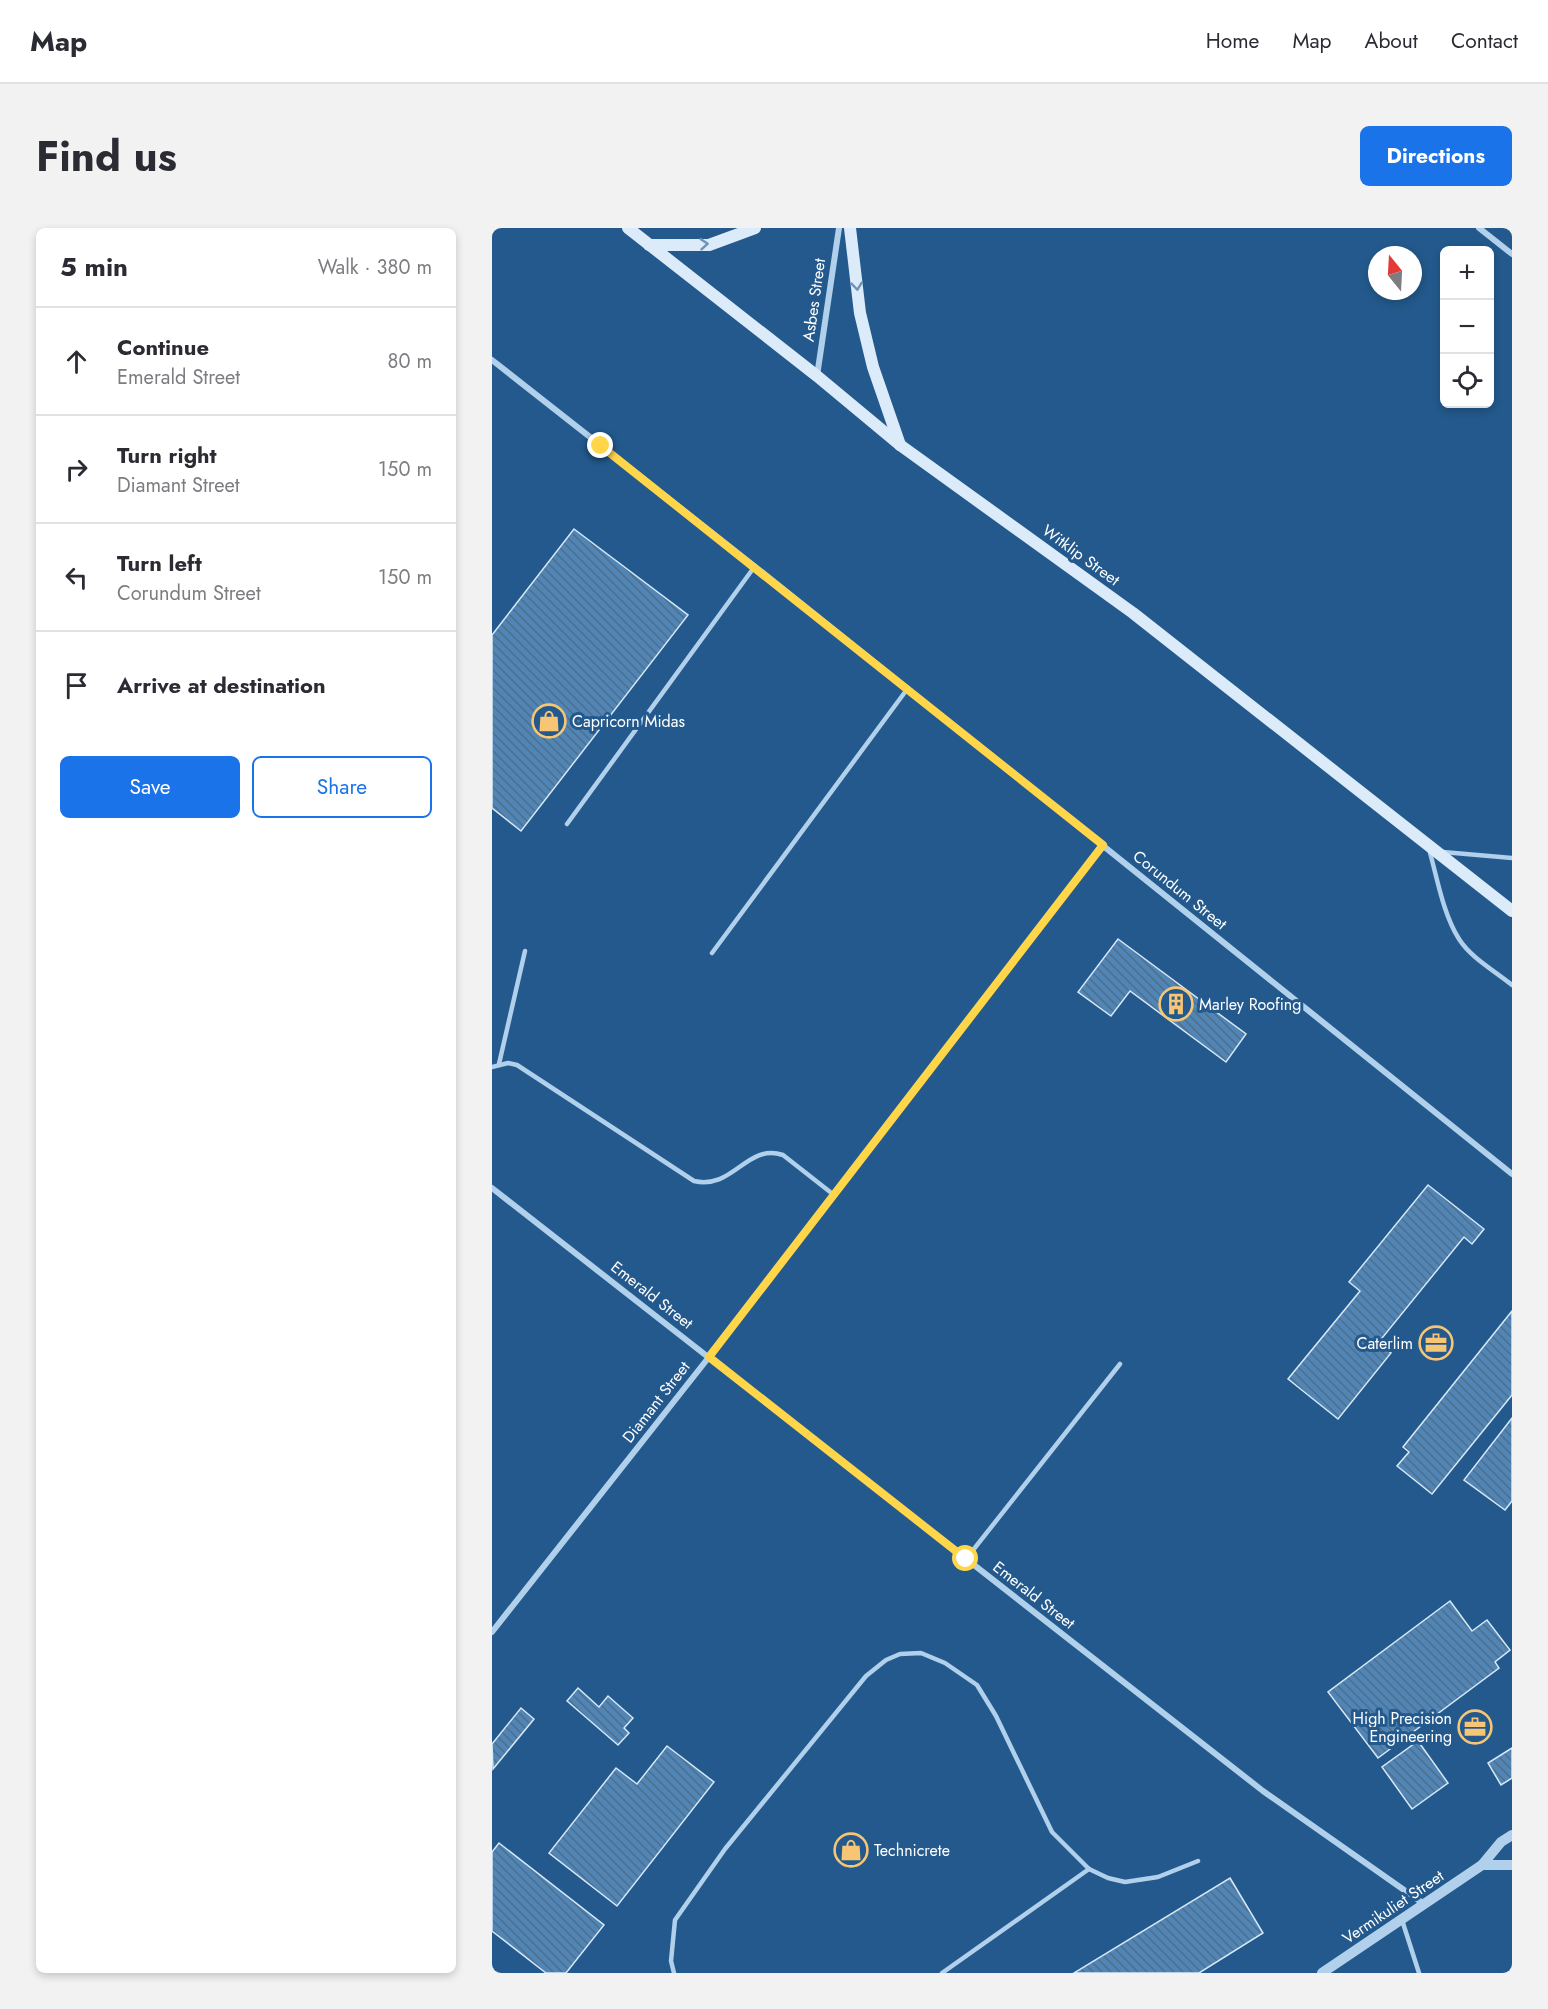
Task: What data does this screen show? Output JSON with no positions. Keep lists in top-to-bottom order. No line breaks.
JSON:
{"streets":{"main road":["Witklip Street"],"street":["Asbes Street","Corundum Street","Emerald Street","Diamant Street","Vermikuliet Street"]},"crossings":[["Asbes Street","Witklip Street"],["Corundum Street","Diamant Street"],["Emerald Street","Diamant Street"],["Emerald Street","Vermikuliet Street"]],"places":{"shop":["Capricorn Midas","Technicrete"],"building":["Marley Roofing"],"office":["Caterlim","High Precision Engineering"]},"north":"top","page":{"header":"Map","nav":["Home","Map","About","Contact"],"title":"Find us","buttons":["Directions",["Save","Share"]],"heading":["5 min","Walk · 380 m"],"map_buttons":["+","−"],"list":[["Continue","Emerald Street","80 m"],["Turn right","Diamant Street","150 m"],["Turn left","Corundum Street","150 m"],"Arrive at destination"]}}
